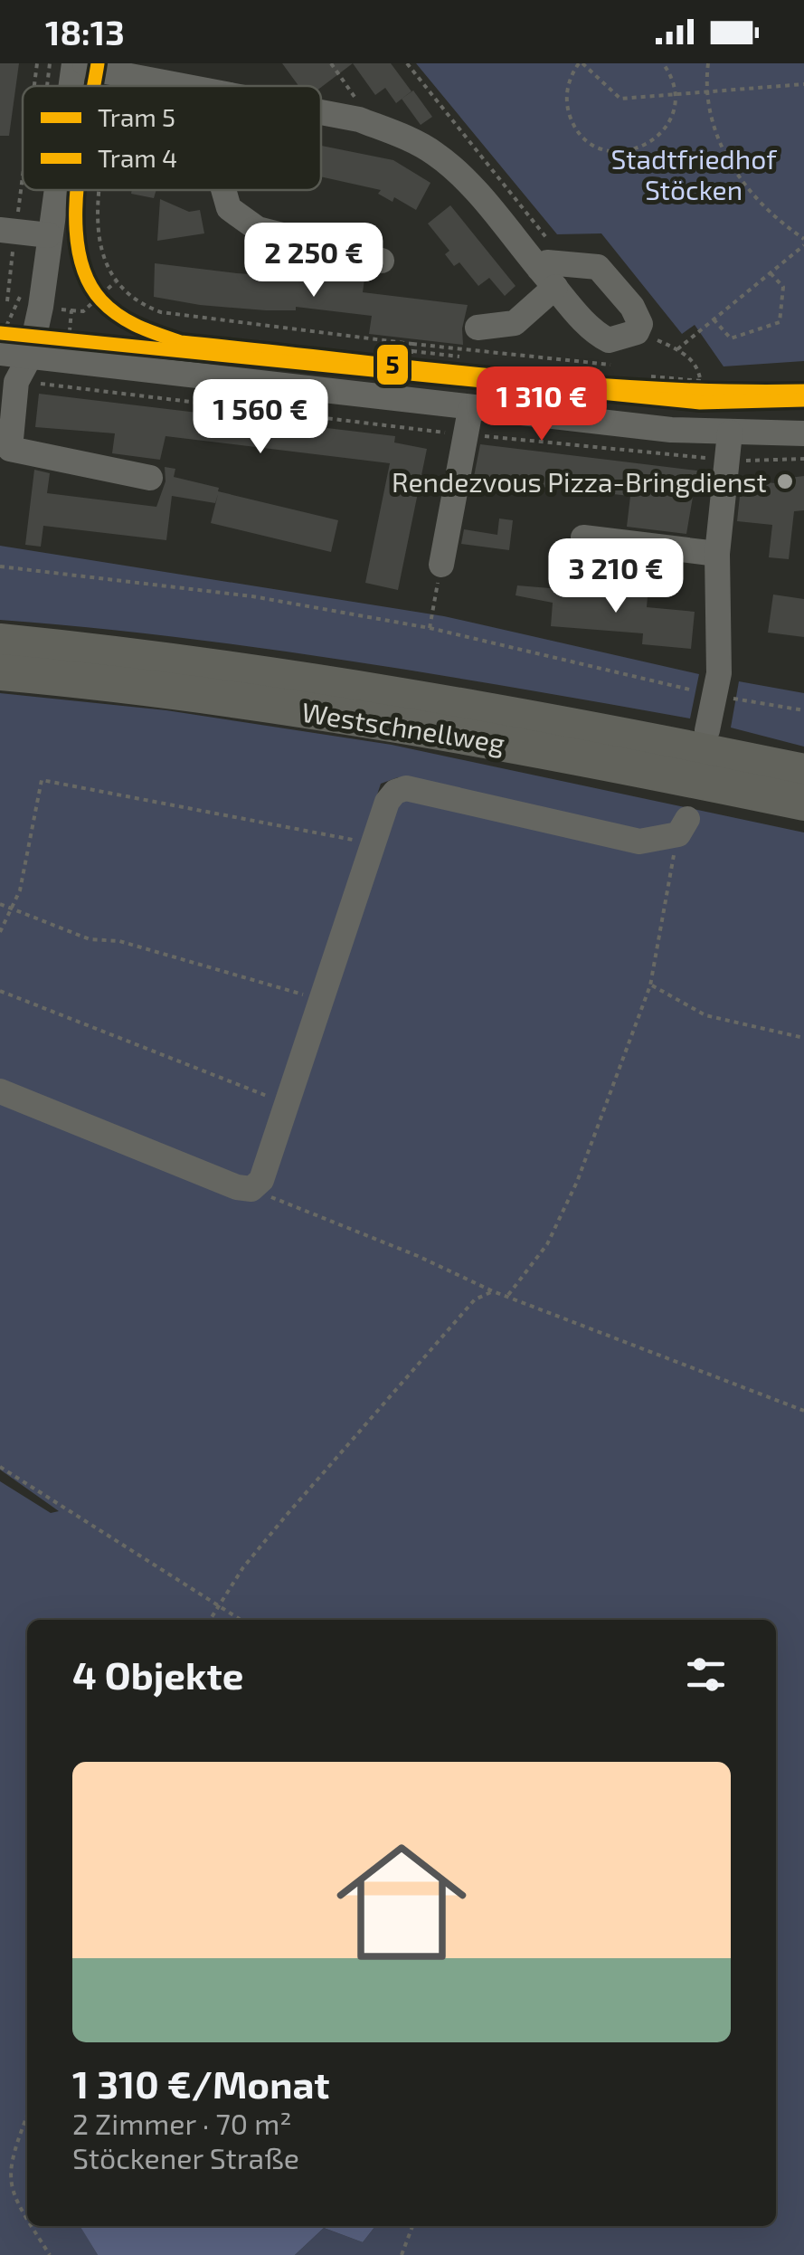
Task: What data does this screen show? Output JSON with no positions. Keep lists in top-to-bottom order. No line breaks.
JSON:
{"streets":{"highway":["Westschnellweg"]},"parks":["Stadtfriedhof Stöcken"],"places":["Rendezvous Pizza-Bringdienst"],"lines":["tram line 5","tram line 4"],"legend":["Tram 5","Tram 4"],"page":{"status":"18:13","price":["2 250 €","1 310 €","1 560 €","3 210 €"],"heading":"4 Objekte","list":[{"name":"1 310 €/Monat","note":"2 Zimmer · 70 m² · Stöckener Straße"}]}}
